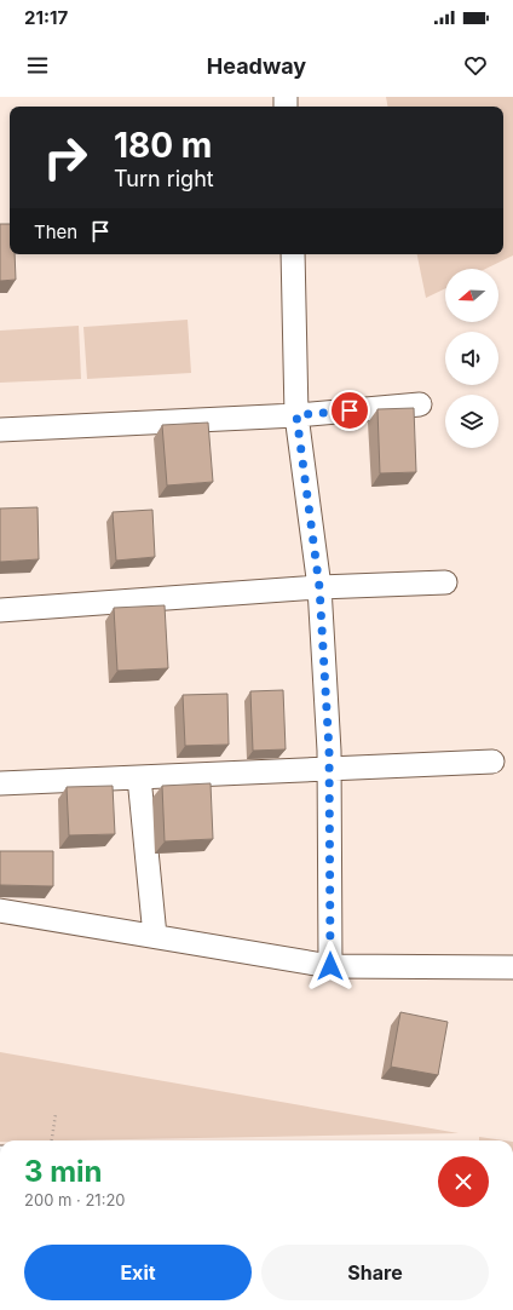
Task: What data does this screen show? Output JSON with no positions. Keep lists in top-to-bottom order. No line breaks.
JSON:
{"north":"left","page":{"status":"21:17","header":"Headway","turn":["180 m","Turn right"],"then":"Then","heading":["3 min","200 m · 21:20"],"buttons":["Exit","Share"]}}
